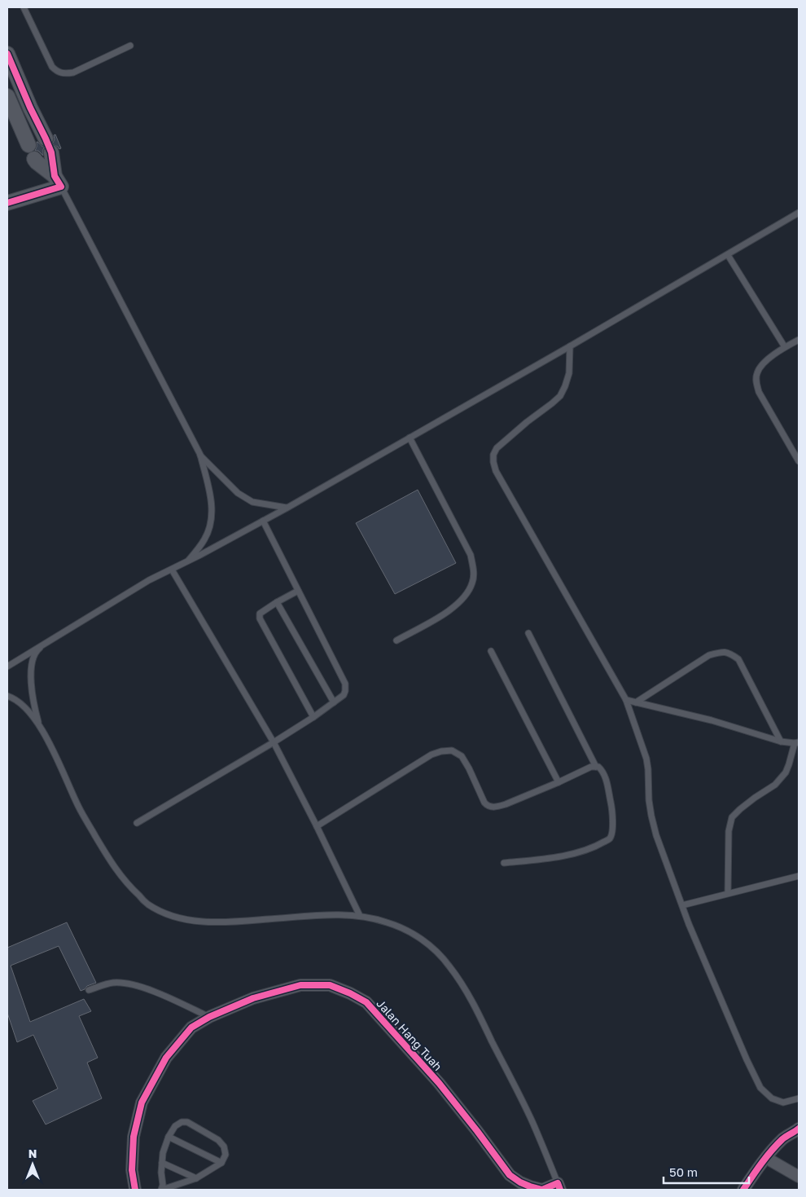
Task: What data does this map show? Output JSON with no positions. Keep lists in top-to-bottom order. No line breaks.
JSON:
{"streets":{"street":["Jalan Hang Tuah"]},"scale_bar":"50 m","north":"top"}
